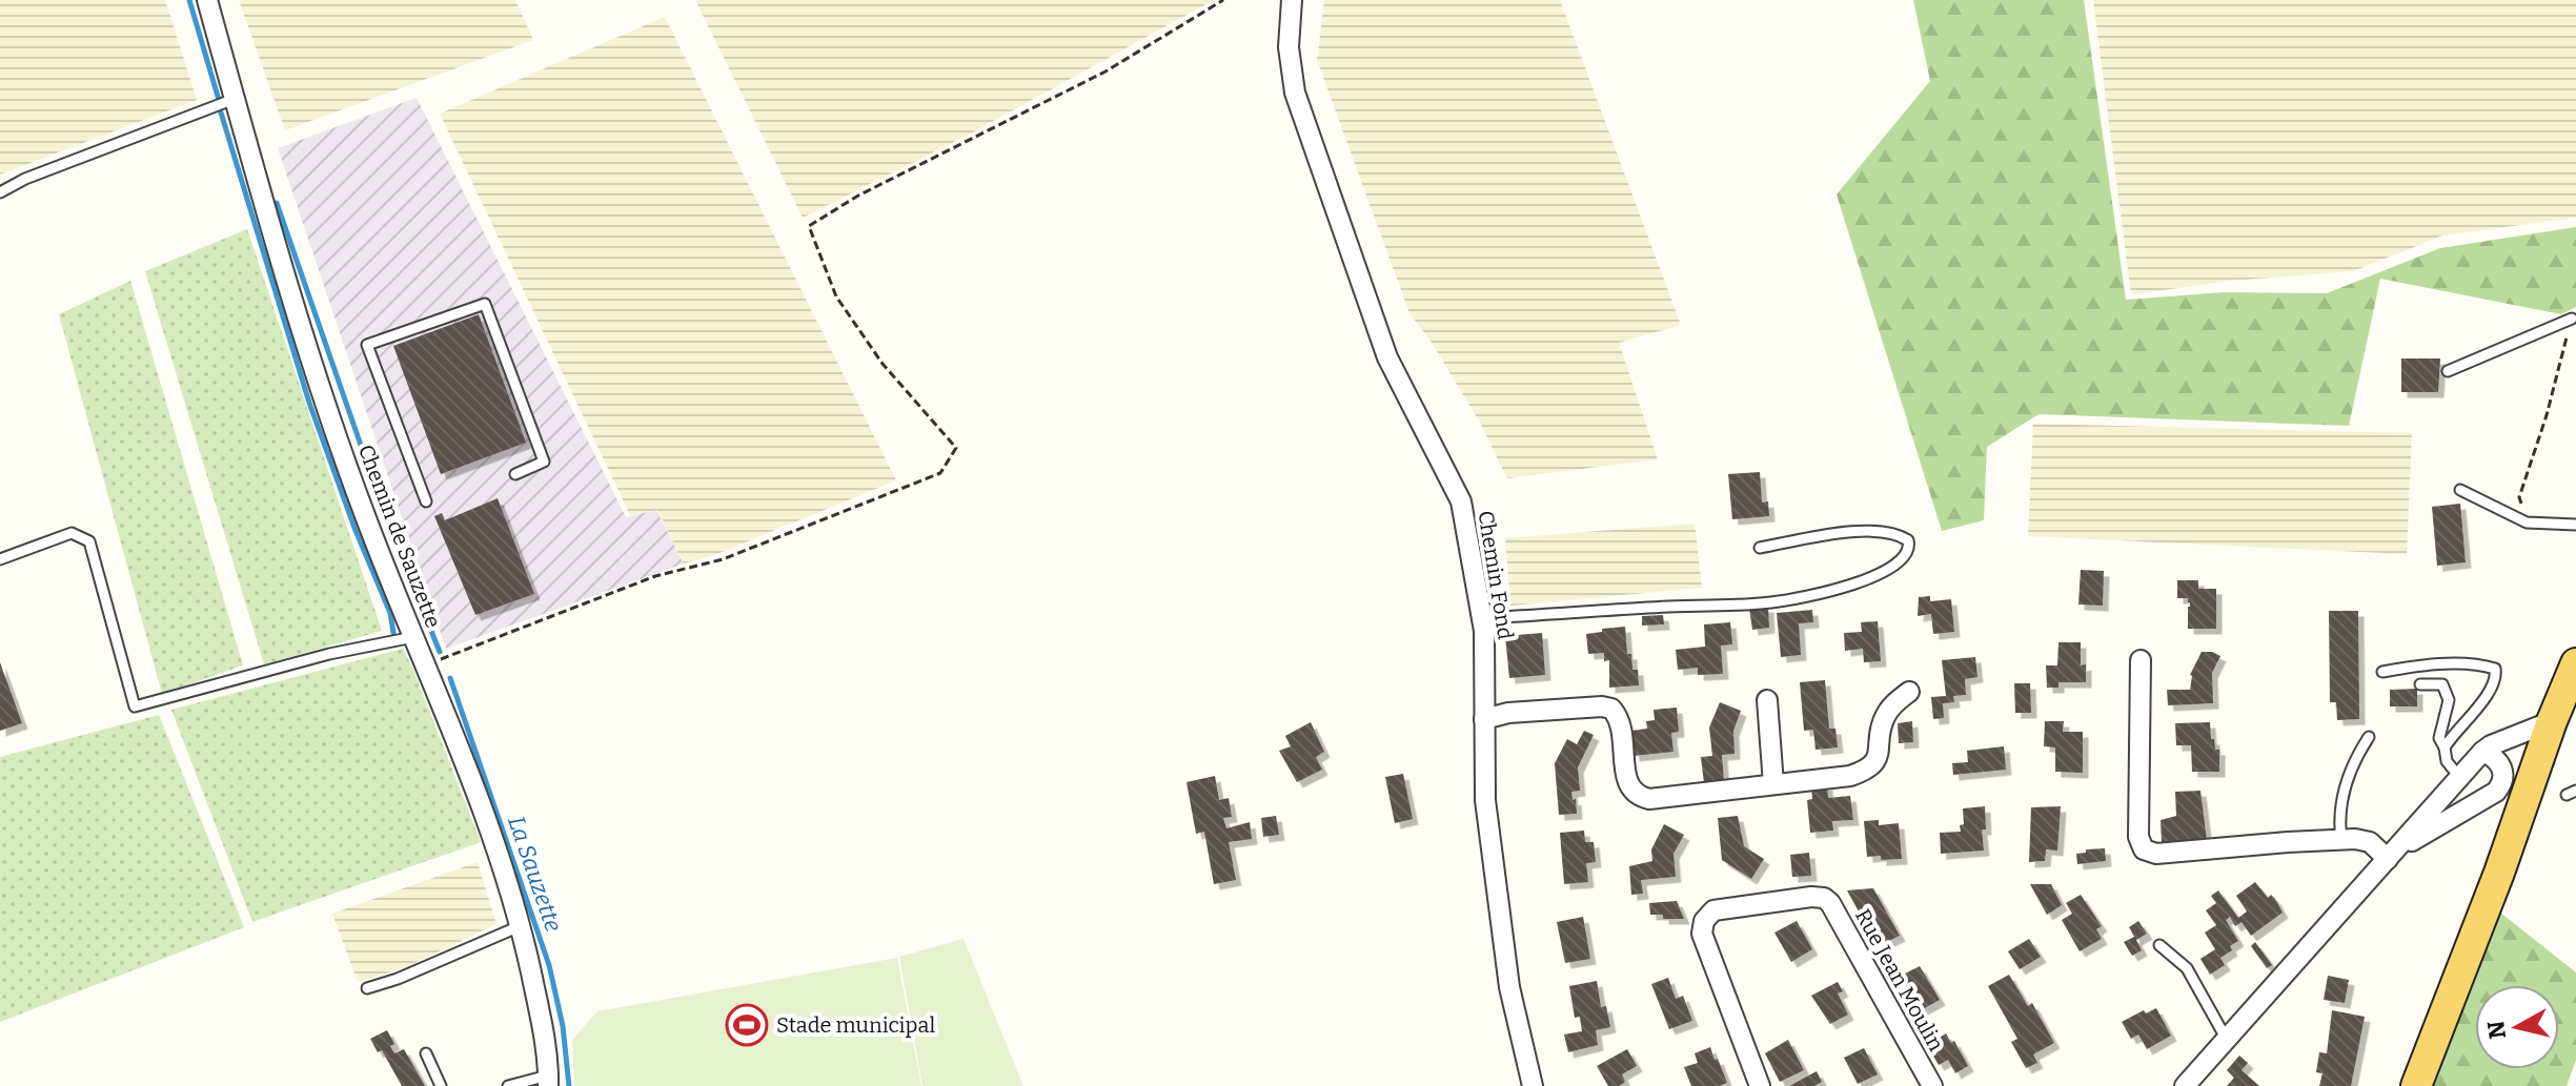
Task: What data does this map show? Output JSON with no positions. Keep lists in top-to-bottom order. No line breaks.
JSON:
{"streets":{"street":["Chemin de Sauzette","Chemin Fond","Rue Jean Moulin"]},"water":["La Sauzette"],"places":{"sports":["Stade municipal"]},"north":"left"}
